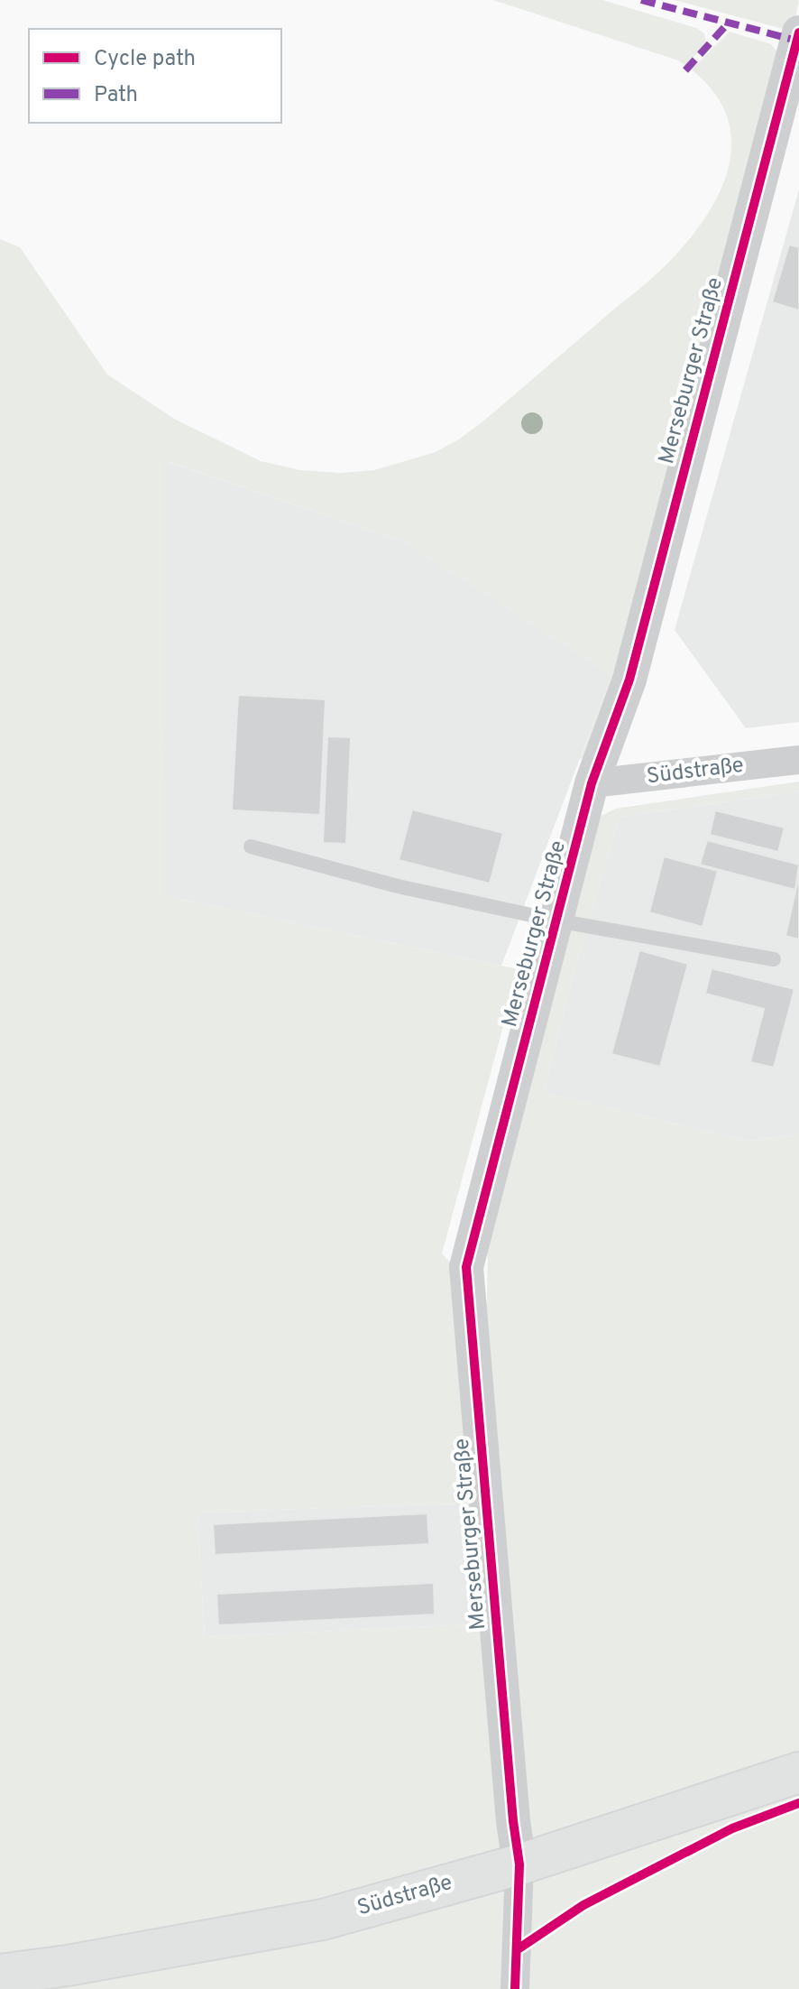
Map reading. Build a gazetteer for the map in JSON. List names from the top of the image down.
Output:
{
  "streets": {
    "main road": ["Südstraße"],
    "street": ["Merseburger Straße"]
  },
  "crossings": [
    ["Merseburger Straße", "Südstraße"]
  ],
  "legend": ["Cycle path", "Path"]
}
